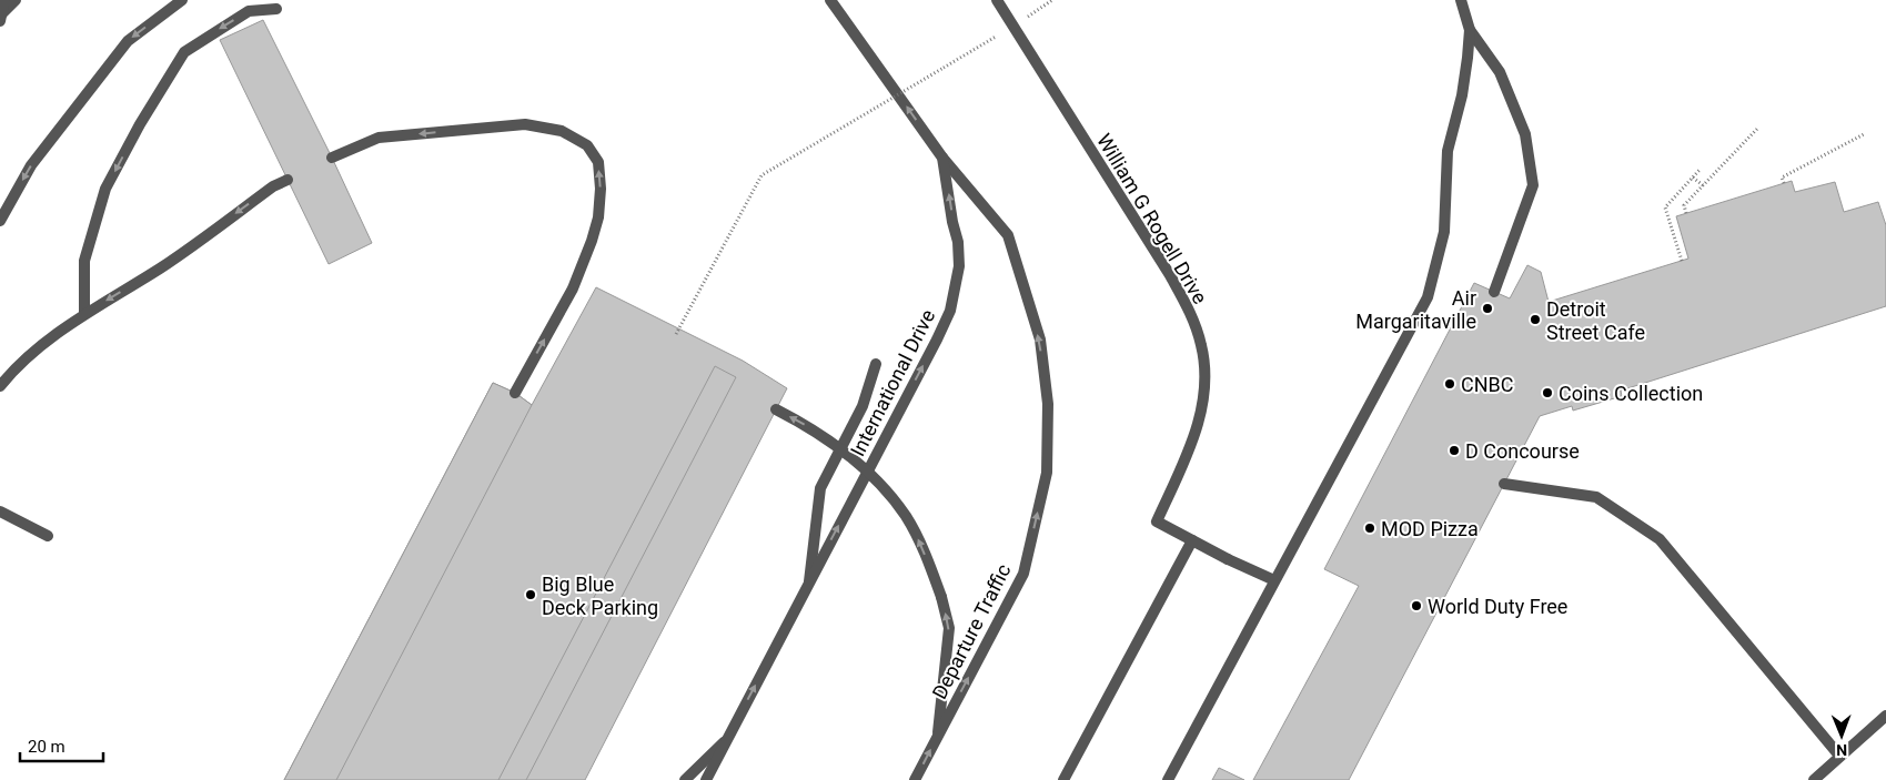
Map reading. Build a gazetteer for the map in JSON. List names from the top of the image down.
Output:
{
  "streets": {
    "street": ["William G Rogell Drive", "International Drive", "Departure Traffic"]
  },
  "crossings": [
    ["International Drive", "Departure Traffic"]
  ],
  "one_way": ["International Drive", "Departure Traffic"],
  "places": [
    "Air Margaritaville",
    "Detroit Street Cafe",
    "CNBC",
    "Coins Collection",
    "D Concourse",
    "MOD Pizza",
    "Big Blue Deck Parking",
    "World Duty Free"
  ],
  "scale_bar": "20 m",
  "north": "bottom"
}
